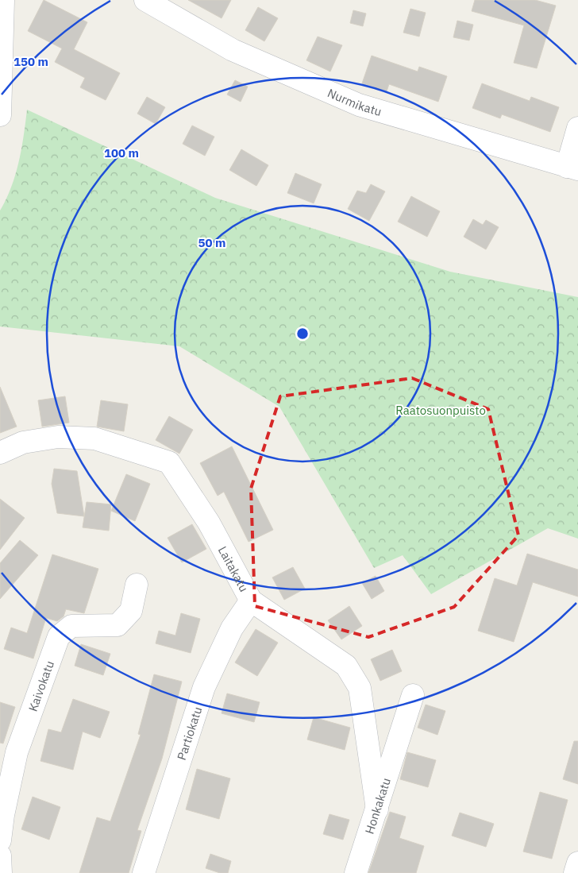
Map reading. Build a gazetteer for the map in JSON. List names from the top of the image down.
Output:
{
  "streets": {
    "street": [
      "Nurmikatu",
      "Laitakatu",
      "Kaivokatu",
      "Partiokatu",
      "Honkakatu"
    ]
  },
  "crossings": [
    ["Laitakatu", "Partiokatu"],
    ["Laitakatu", "Honkakatu"]
  ],
  "parks": ["Raatosuonpuisto"],
  "rings": ["150 m", "100 m", "50 m"]
}
